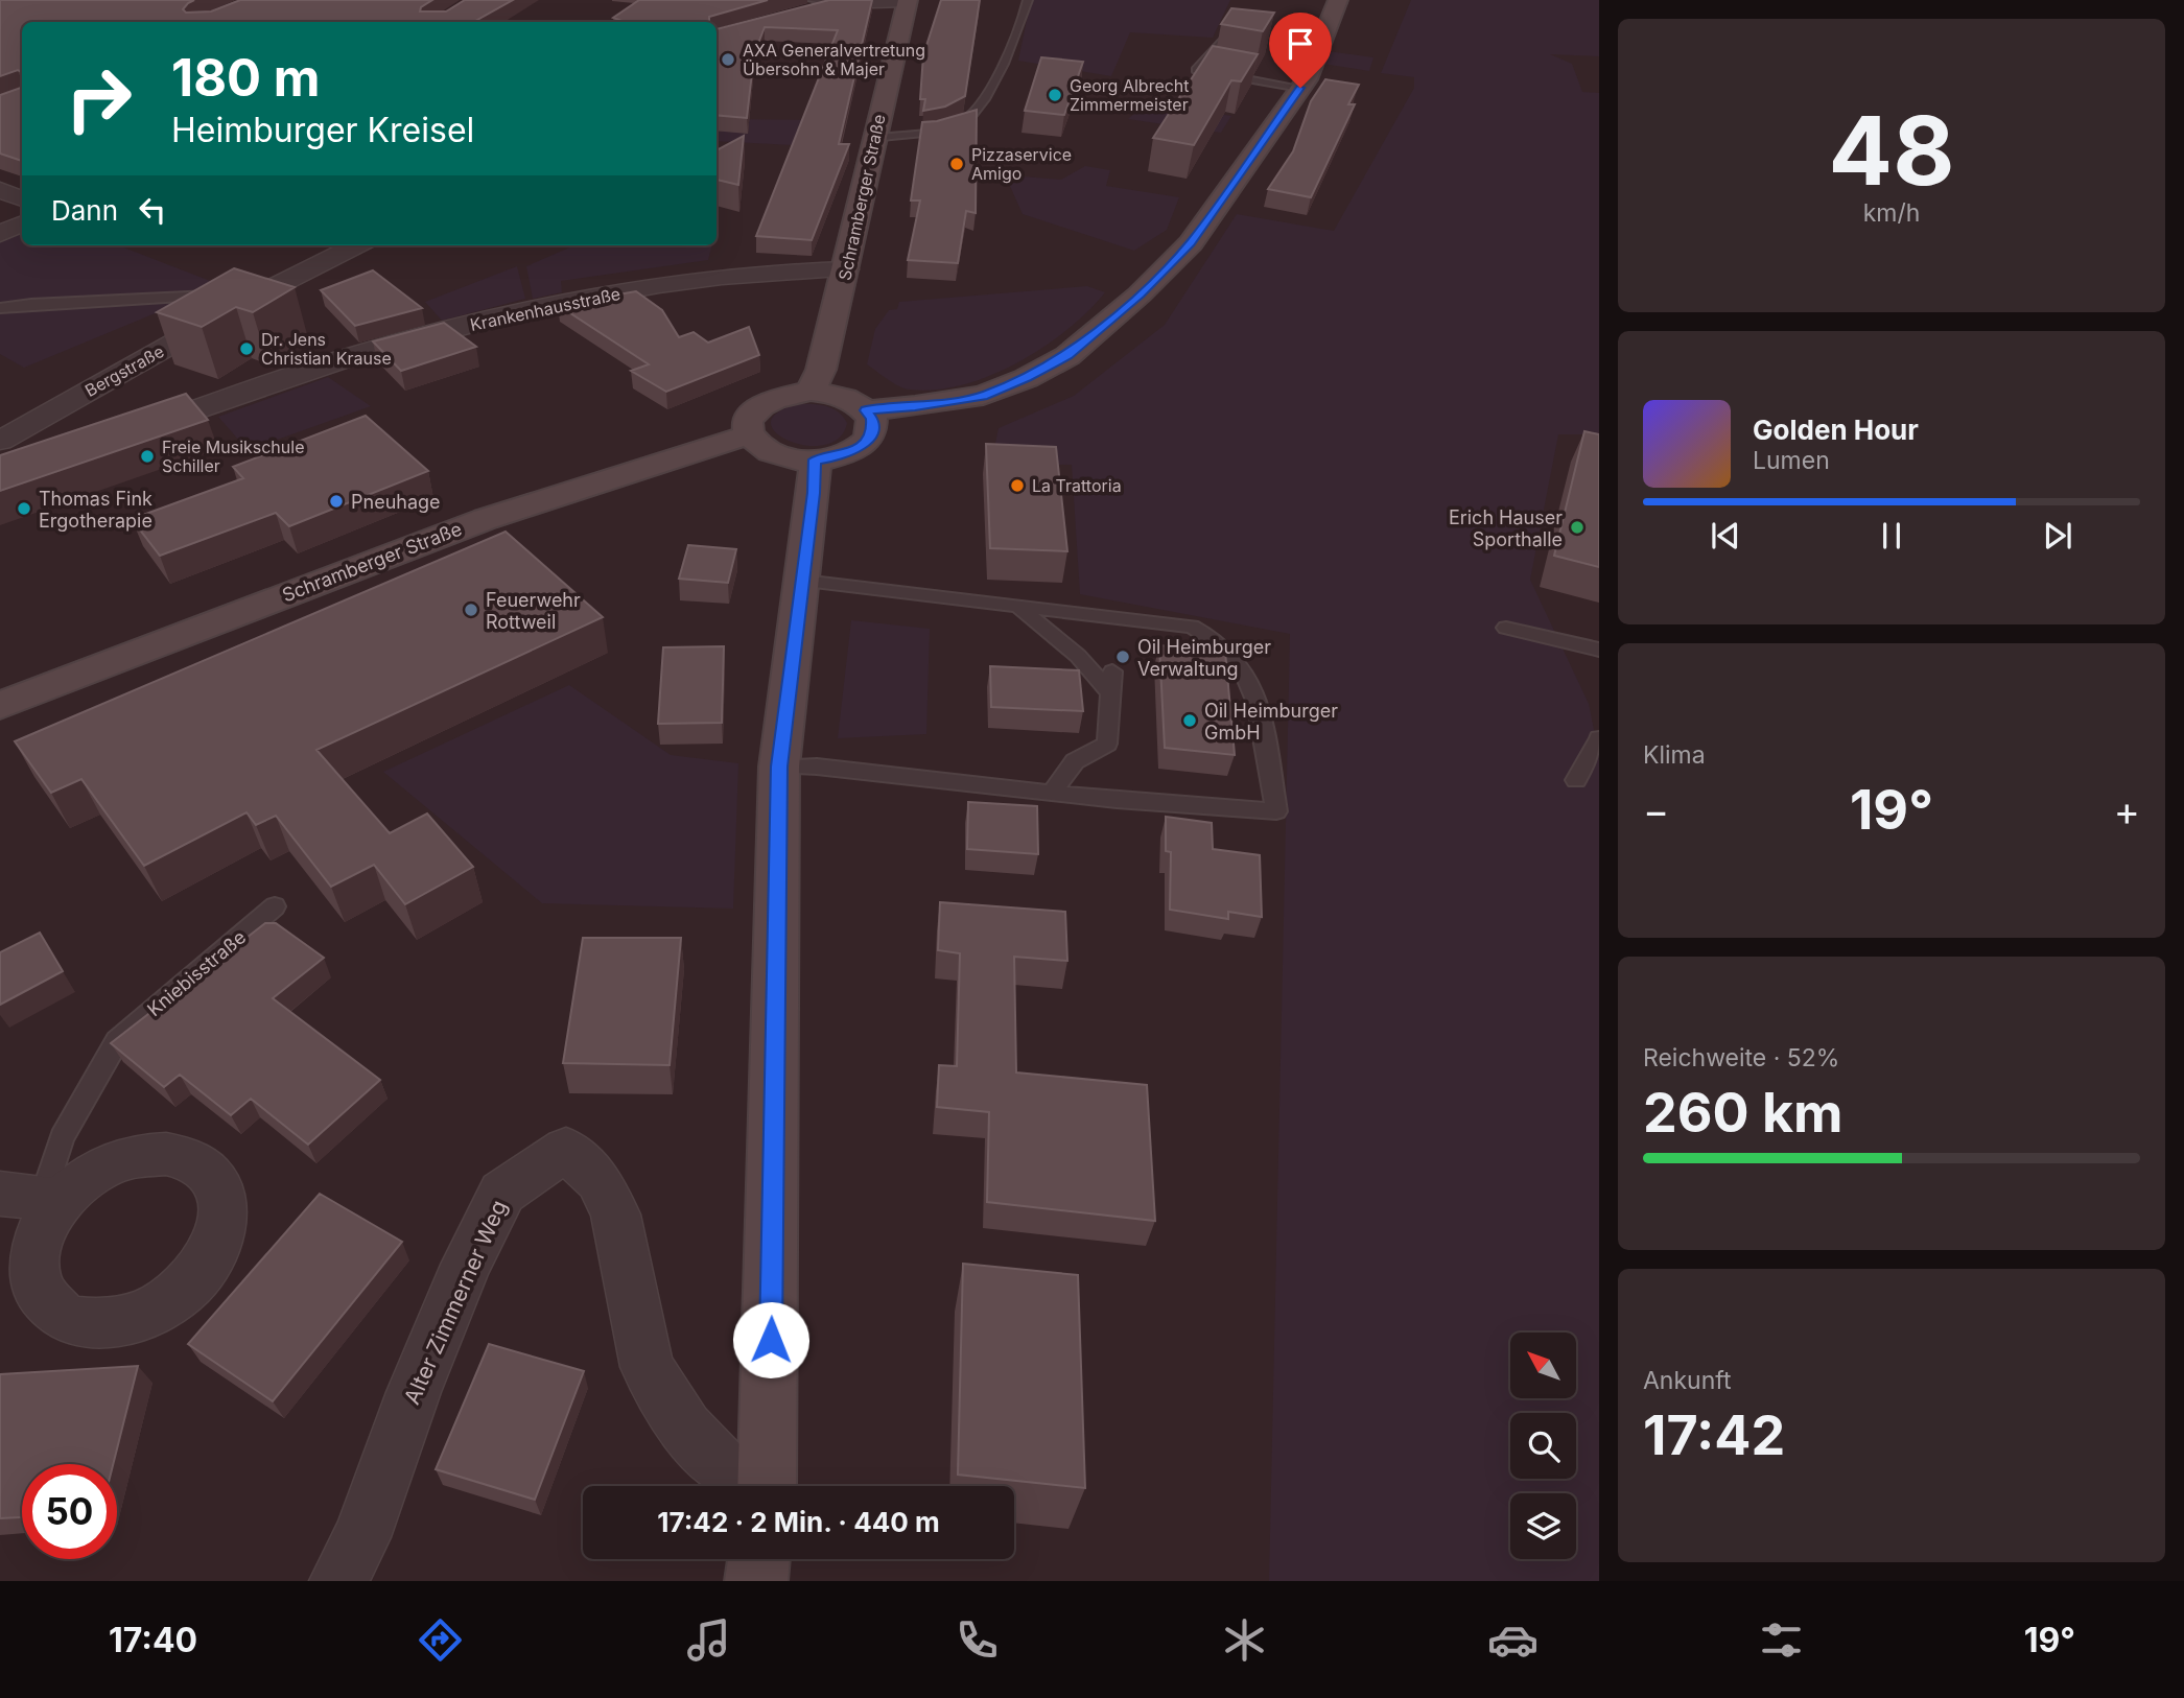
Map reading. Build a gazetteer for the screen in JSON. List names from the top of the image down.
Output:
{
  "streets": {
    "main road": ["Schramberger Straße"],
    "street": ["Krankenhausstraße", "Bergstraße", "Alter Zimmerner Weg"],
    "lane": ["Kniebisstraße"]
  },
  "crossings": [
    ["Schramberger Straße", "Krankenhausstraße"]
  ],
  "places": [
    "AXA Generalvertretung Übersohn & Majer",
    "Georg Albrecht Zimmermeister",
    "Pizzaservice Amigo",
    "Dr. Jens Christian Krause",
    "Freie Musikschule Schiller",
    "La Trattoria",
    "Pneuhage",
    "Thomas Fink Ergotherapie",
    "Erich Hauser Sporthalle",
    "Feuerwehr Rottweil",
    "Oil Heimburger Verwaltung",
    "Oil Heimburger GmbH"
  ],
  "north": "top left",
  "page": {
    "tile": [
      ["48", "km/h"],
      "Klima",
      ["Reichweite · 52%", "260 km"],
      ["Ankunft", "17:42"]
    ],
    "turn": ["180 m", "Heimburger Kreisel"],
    "then": "Dann",
    "song": ["Golden Hour", "Lumen"],
    "heat": ["−", "19°", "+"],
    "limit": "50",
    "trip": "17:42 · 2 Min. · 440 m",
    "tabs": ["17:40", "19°"]
  }
}
